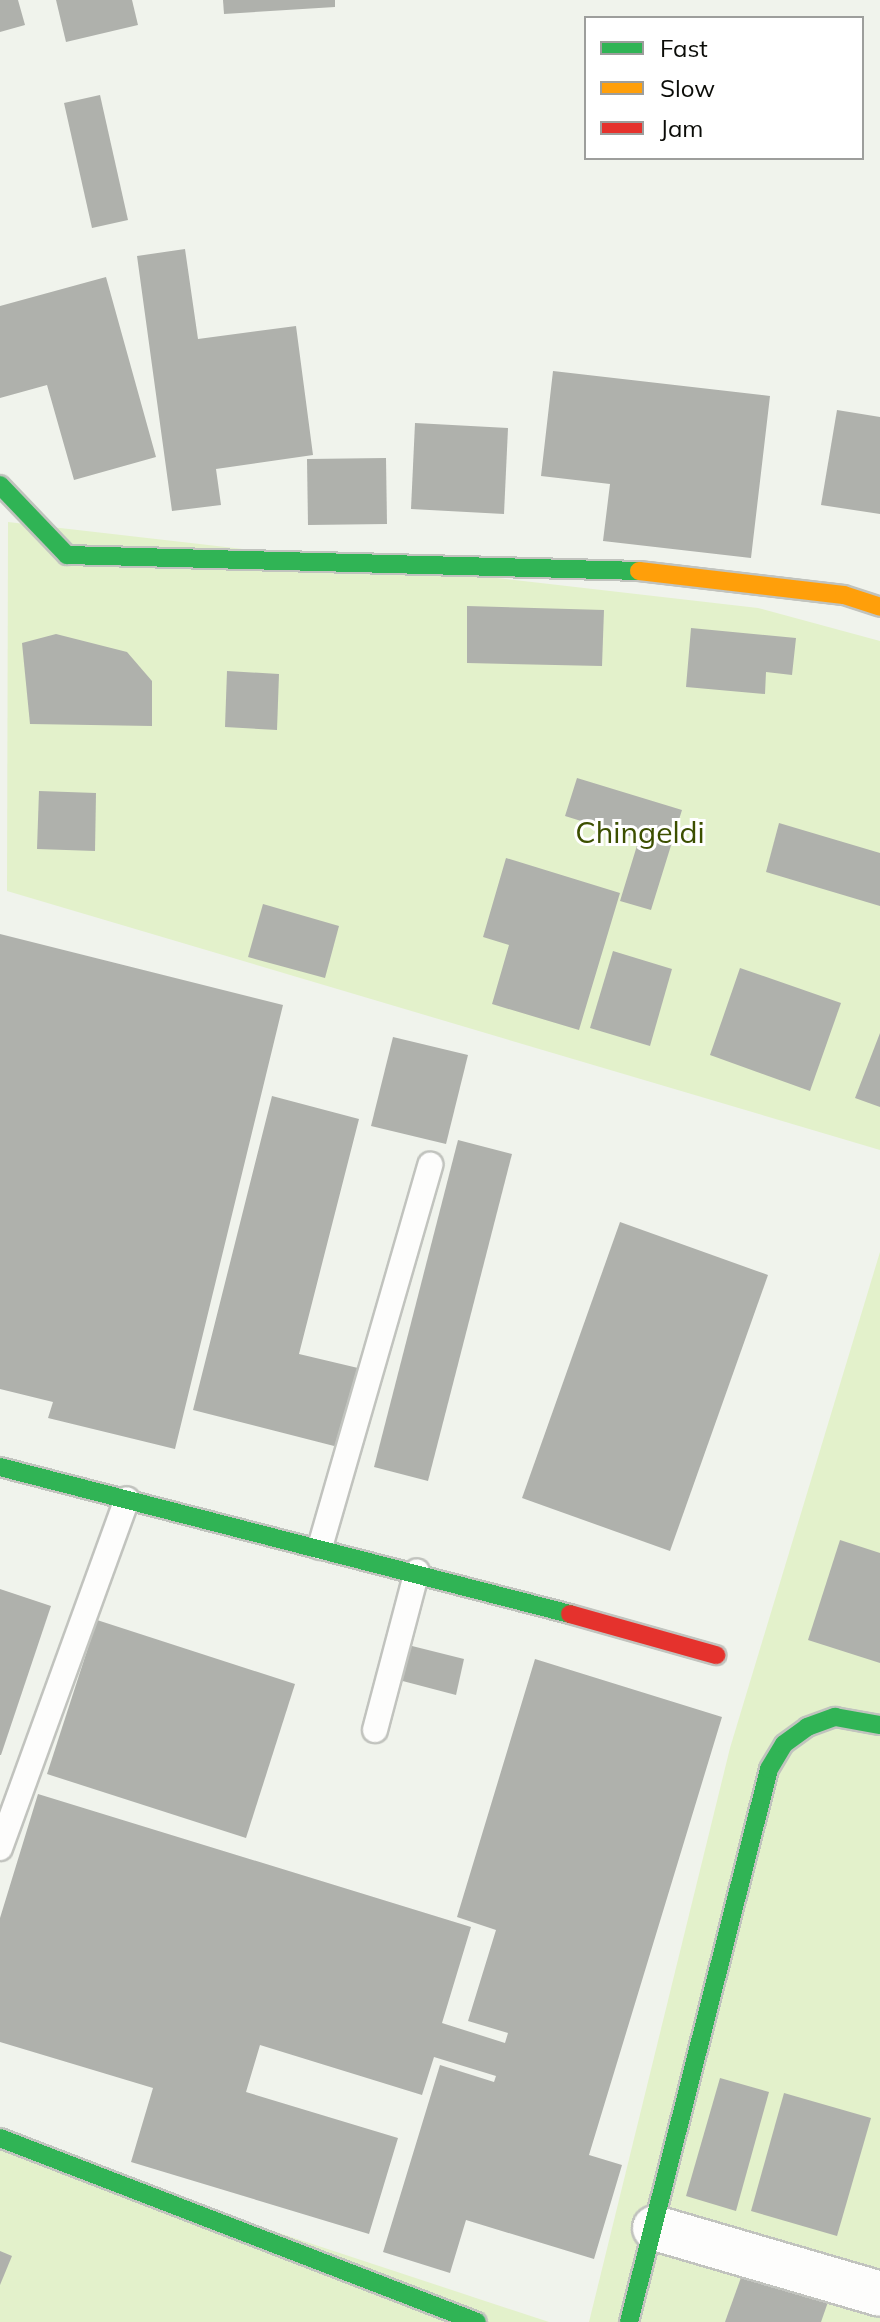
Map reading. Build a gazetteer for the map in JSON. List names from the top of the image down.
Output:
{
  "parks": ["Chingeldi"],
  "legend": ["Fast", "Slow", "Jam"]
}
